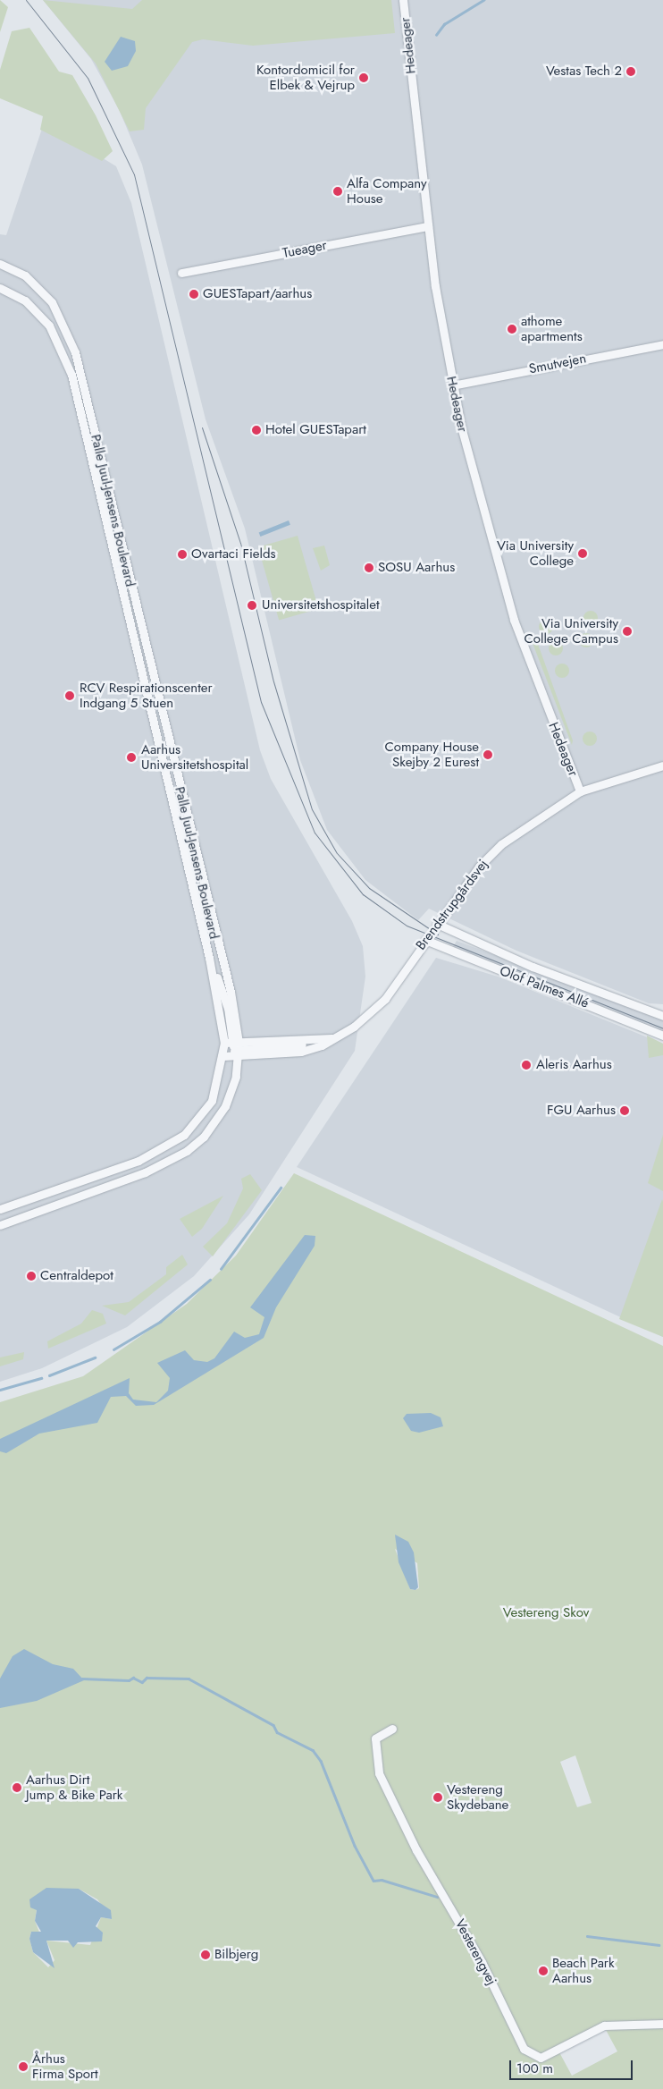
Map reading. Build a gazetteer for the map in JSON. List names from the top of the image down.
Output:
{
  "streets": {
    "street": [
      "Hedeager",
      "Tueager",
      "Smutvejen",
      "Palle Juul-Jensens Boulevard",
      "Brendstrupgårdsvej",
      "Olof Palmes Allé",
      "Vesterengvej"
    ]
  },
  "crossings": [
    ["Hedeager", "Tueager"],
    ["Hedeager", "Smutvejen"],
    ["Hedeager", "Brendstrupgårdsvej"],
    ["Palle Juul-Jensens Boulevard", "Brendstrupgårdsvej"],
    ["Brendstrupgårdsvej", "Olof Palmes Allé"]
  ],
  "parks": ["Vestereng Skov"],
  "places": [
    "Vestas Tech 2",
    "Kontordomicil for Elbek & Vejrup",
    "Alfa Company House",
    "GUESTapart/aarhus",
    "athome apartments",
    "Hotel GUESTapart",
    "Via University College",
    "Ovartaci Fields",
    "SOSU Aarhus",
    "Universitetshospitalet",
    "Via University College Campus",
    "RCV Respirationscenter Indgang 5 Stuen",
    "Company House Skejby 2 Eurest",
    "Aarhus Universitetshospital",
    "Aleris Aarhus",
    "FGU Aarhus",
    "Centraldepot",
    "Aarhus Dirt Jump & Bike Park",
    "Vestereng Skydebane",
    "Bilbjerg",
    "Beach Park Aarhus",
    "Århus Firma Sport"
  ],
  "scale_bar": "100 m"
}
